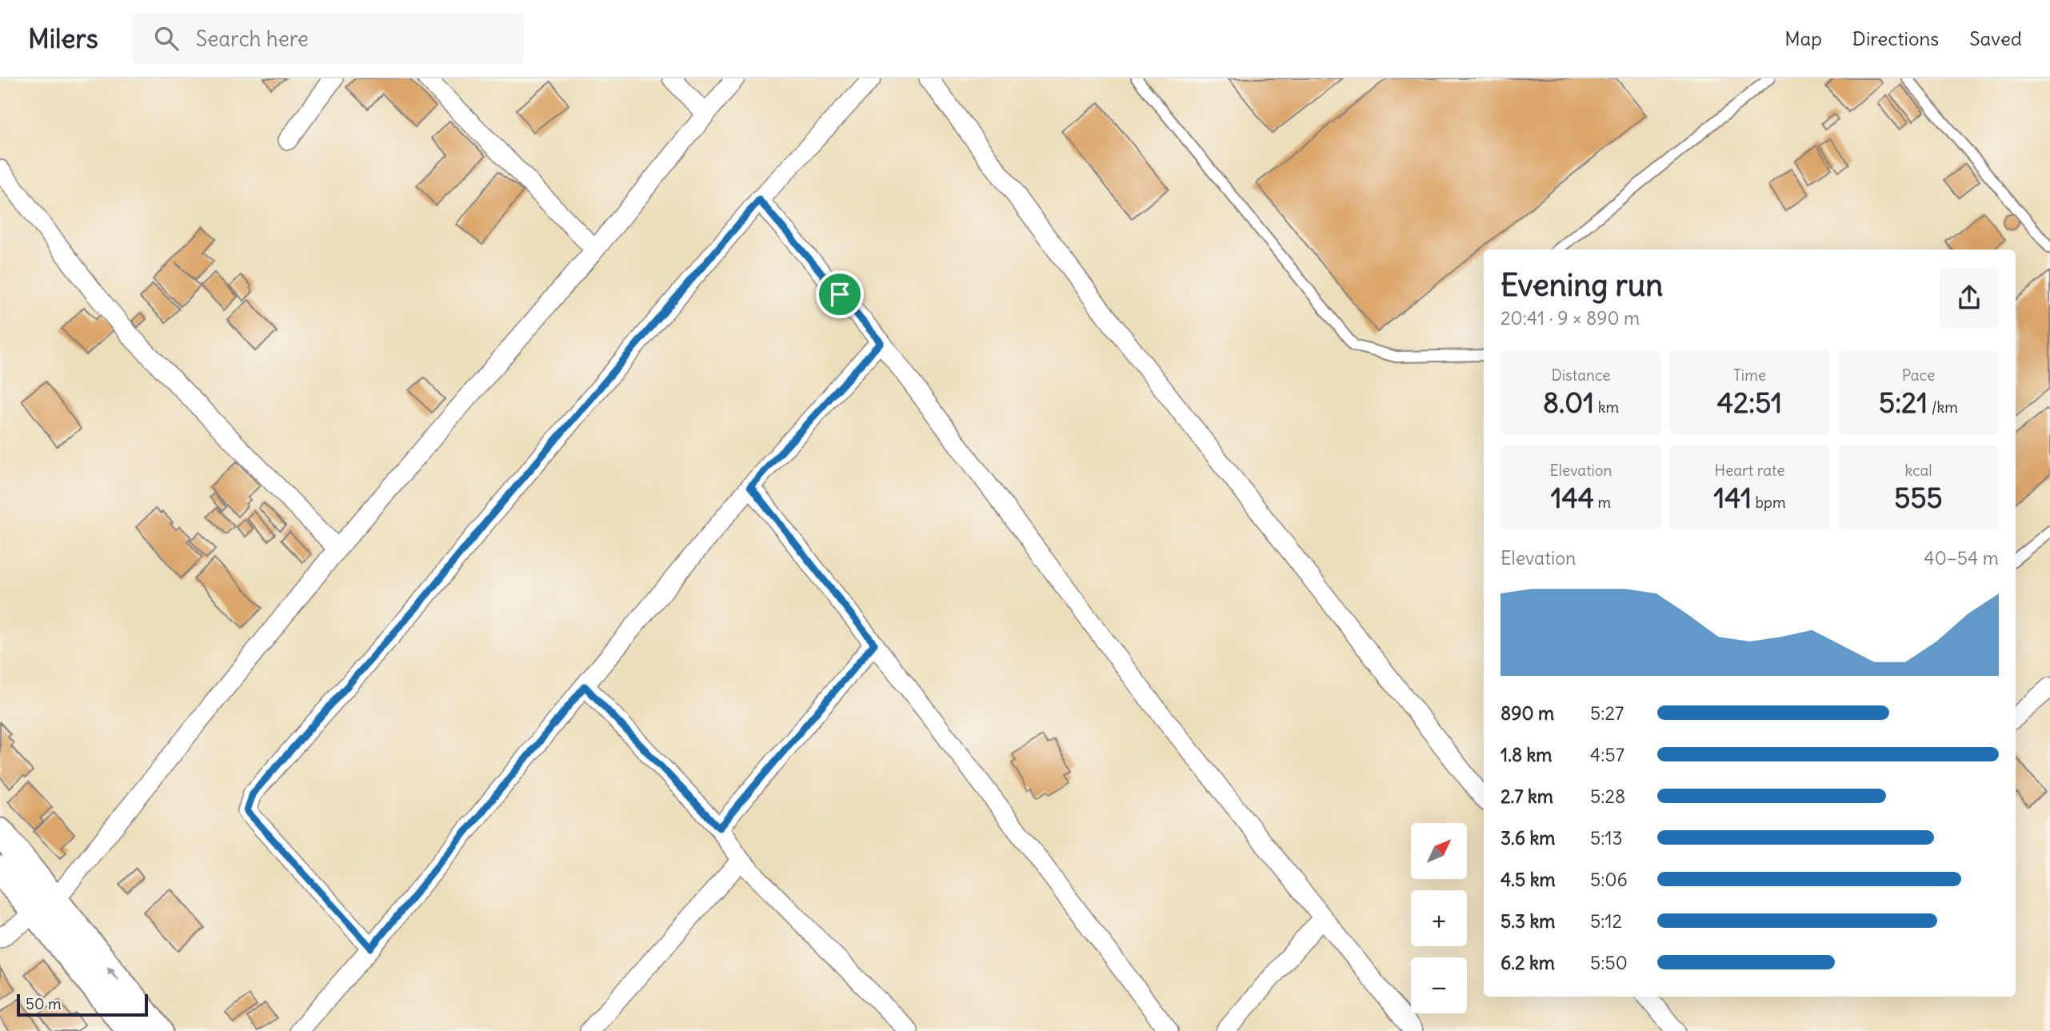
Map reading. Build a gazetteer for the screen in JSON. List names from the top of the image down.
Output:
{
  "scale_bar": "50 m",
  "north": "top right",
  "page": {
    "header": "Milers",
    "search": "Search here",
    "nav": ["Map", "Directions", "Saved"],
    "heading": ["Evening run", "20:41 · 9 × 890 m"],
    "stats": [
      ["Distance", "8.01 km"],
      ["Time", "42:51"],
      ["Pace", "5:21 /km"],
      ["Elevation", "144 m"],
      ["Heart rate", "141 bpm"],
      ["kcal", "555"]
    ],
    "chart": ["Elevation", "40–54 m"],
    "list": [
      {
        "name": "890 m",
        "note": "5:27"
      },
      {
        "name": "1.8 km",
        "note": "4:57"
      },
      {
        "name": "2.7 km",
        "note": "5:28"
      },
      {
        "name": "3.6 km",
        "note": "5:13"
      },
      {
        "name": "4.5 km",
        "note": "5:06"
      },
      {
        "name": "5.3 km",
        "note": "5:12"
      },
      {
        "name": "6.2 km",
        "note": "5:50"
      }
    ],
    "map_buttons": ["+", "−"],
    "scale": "50 m"
  }
}
